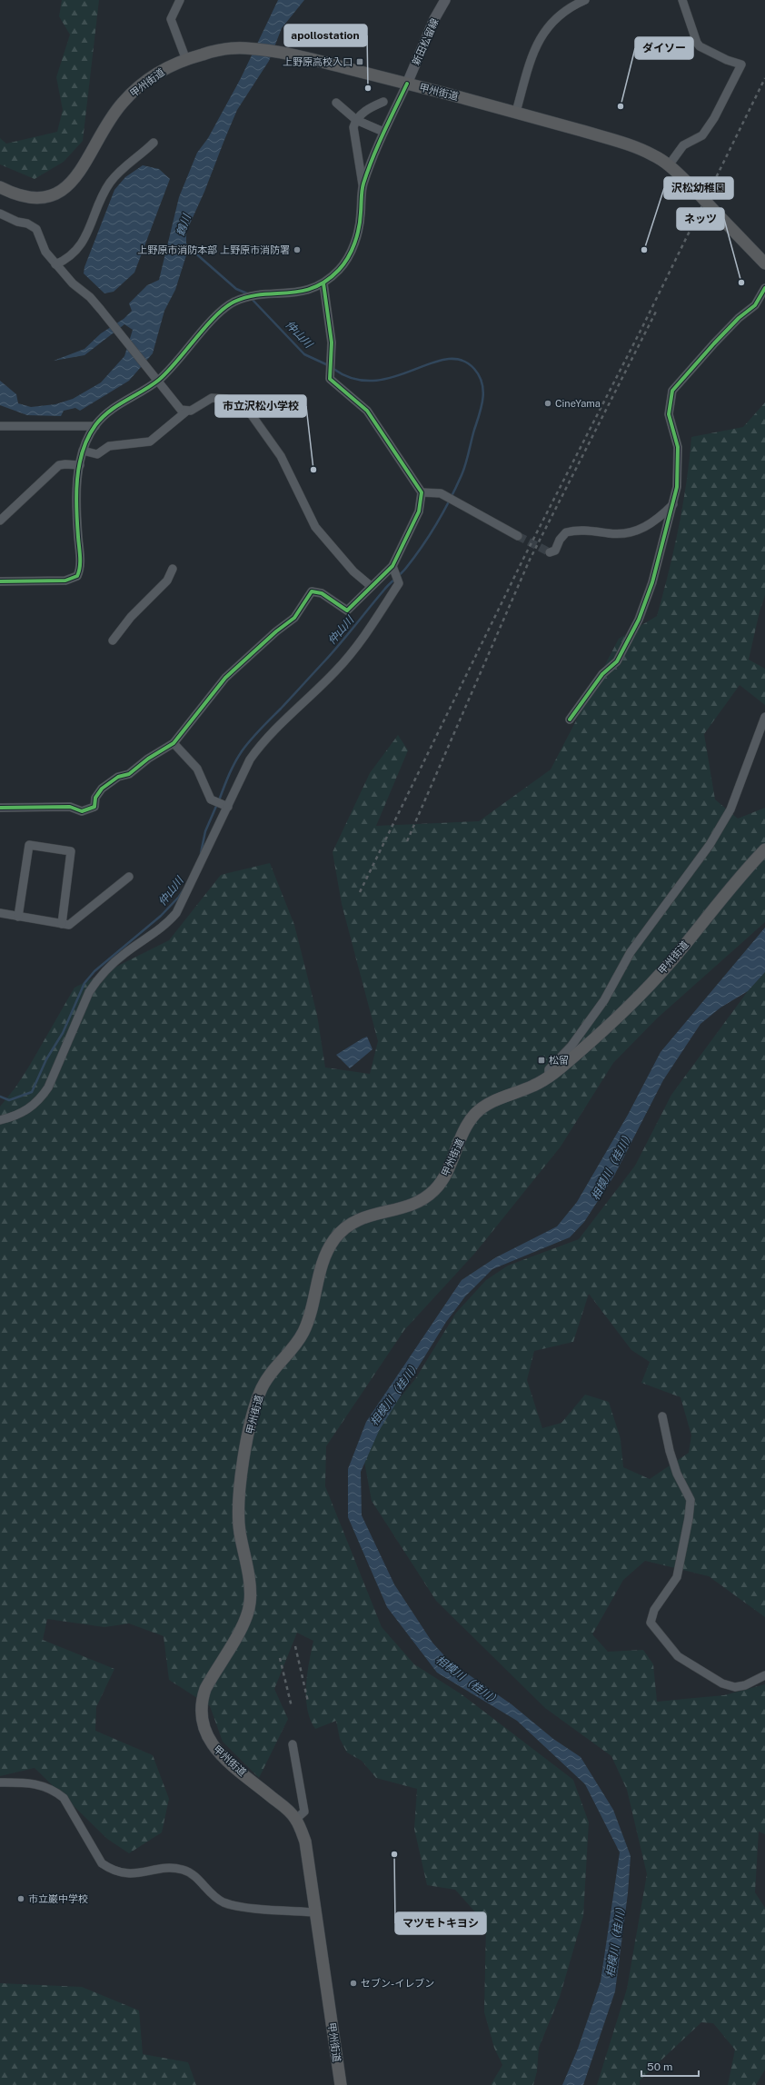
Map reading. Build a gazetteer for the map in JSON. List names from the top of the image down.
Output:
{
  "streets": {
    "highway": ["甲州街道"],
    "main road": ["新田松留線"]
  },
  "crossings": [
    ["新田松留線", "甲州街道"]
  ],
  "water": ["鶴川", "仲山川", "相模川（桂川）"],
  "places": {
    "transit": ["上野原高校入口", "松留"],
    "other": [
      "apollostation",
      "ダイソー",
      "上野原市消防本部 上野原市消防署",
      "沢松幼稚園",
      "ネッツ",
      "CineYama",
      "市立沢松小学校",
      "マツモトキヨシ",
      "市立巌中学校",
      "セブン-イレブン"
    ]
  },
  "scale_bar": "50 m"
}
